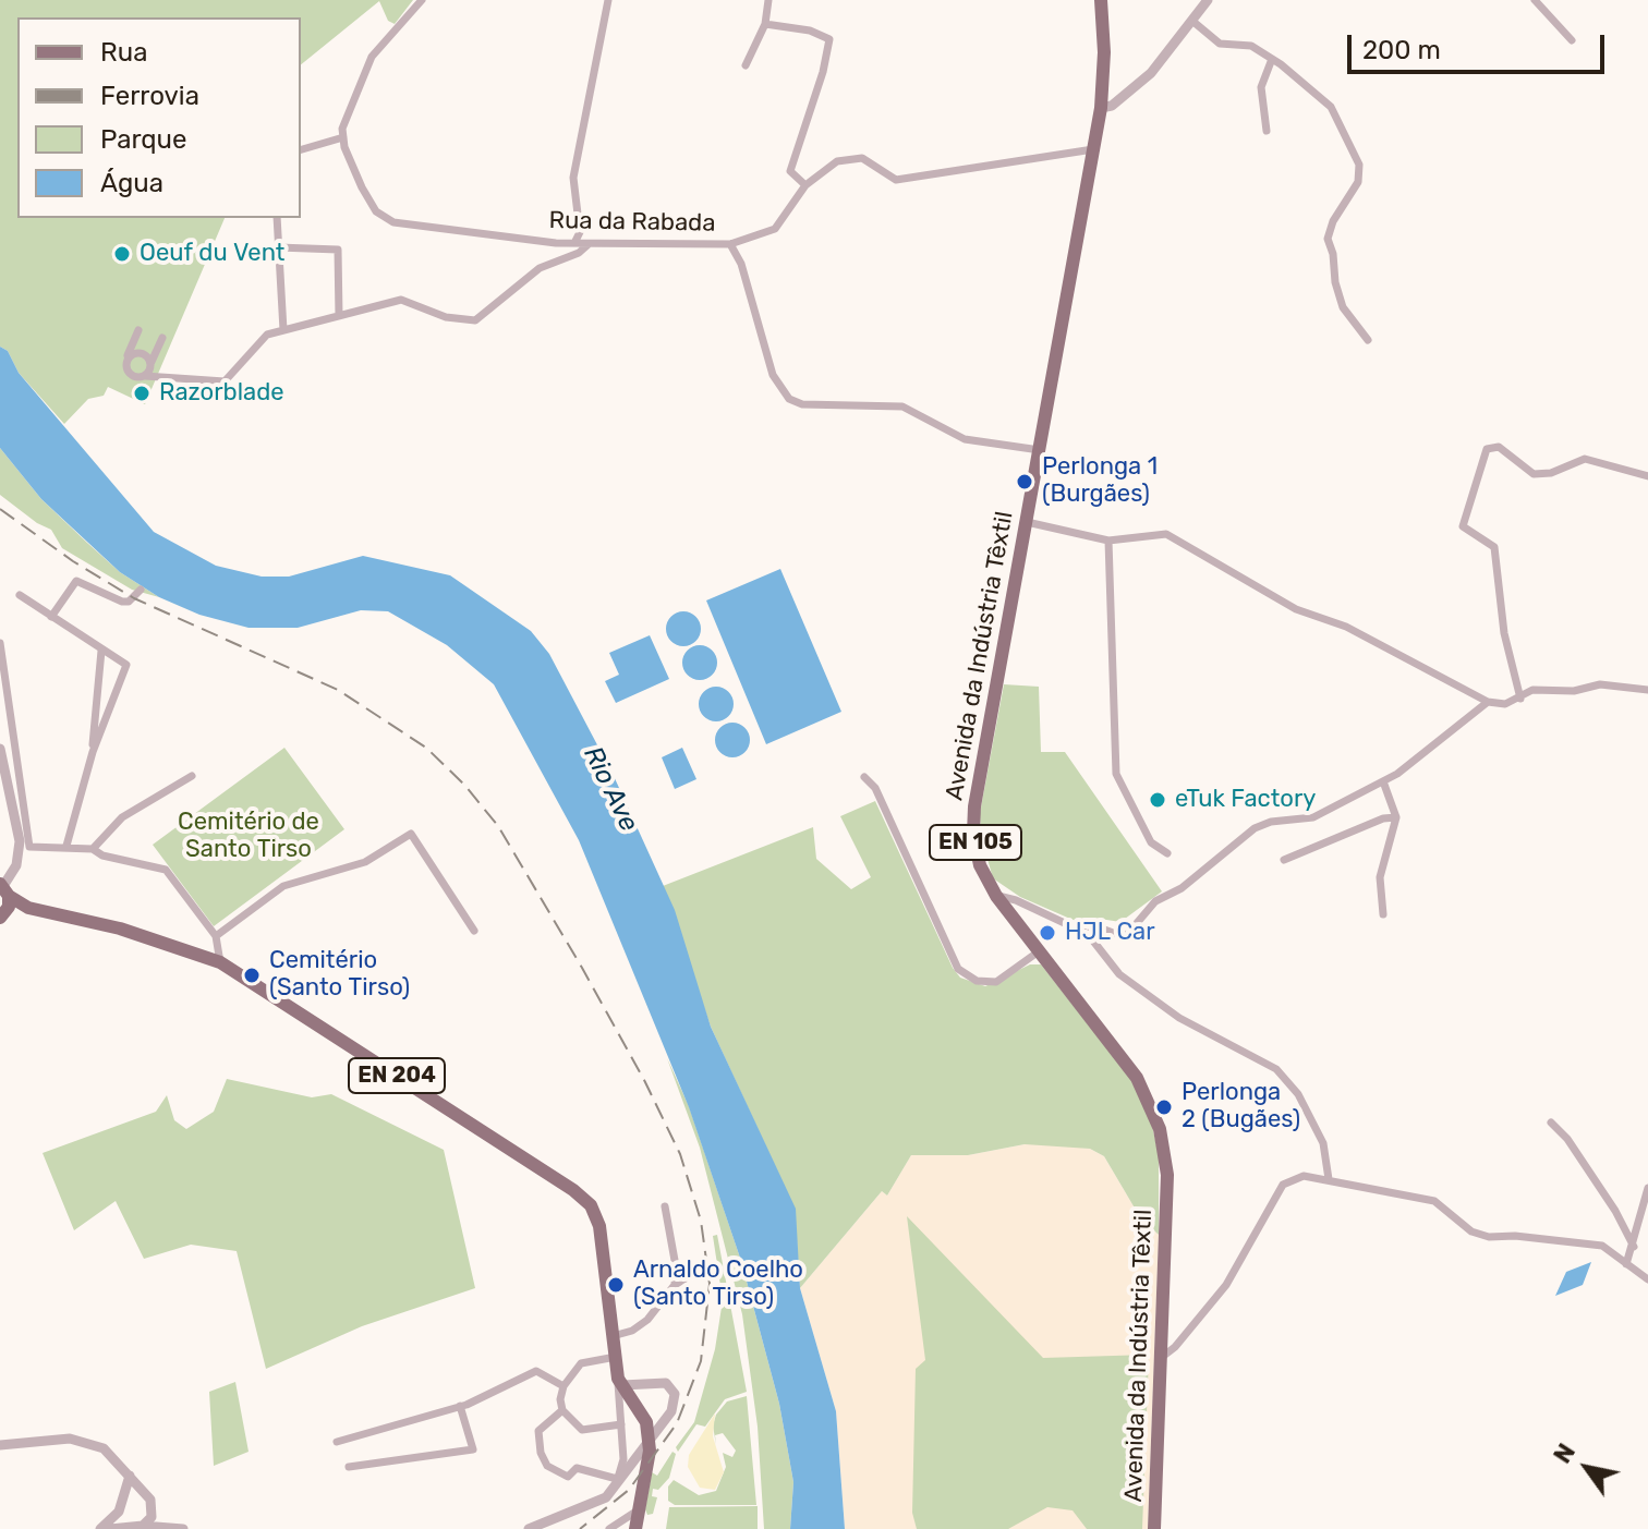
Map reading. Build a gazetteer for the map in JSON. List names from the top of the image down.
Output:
{
  "streets": {
    "main road": ["Avenida da Indústria Têxtil", "EN 105", "EN 204"],
    "street": ["Rua da Rabada"]
  },
  "crossings": [
    ["Rua da Rabada", "Avenida da Indústria Têxtil"]
  ],
  "water": ["Rio Ave"],
  "parks": ["Cemitério de Santo Tirso"],
  "places": [
    "Oeuf du Vent",
    "Razorblade",
    "Perlonga 1 (Burgães)",
    "eTuk Factory",
    "HJL Car",
    "Cemitério (Santo Tirso)",
    "Perlonga 2 (Bugães)",
    "Arnaldo Coelho (Santo Tirso)"
  ],
  "legend": [
    "Rua",
    "Ferrovia",
    "Parque",
    "Água"
  ],
  "scale_bar": "200 m",
  "north": "top left"
}
